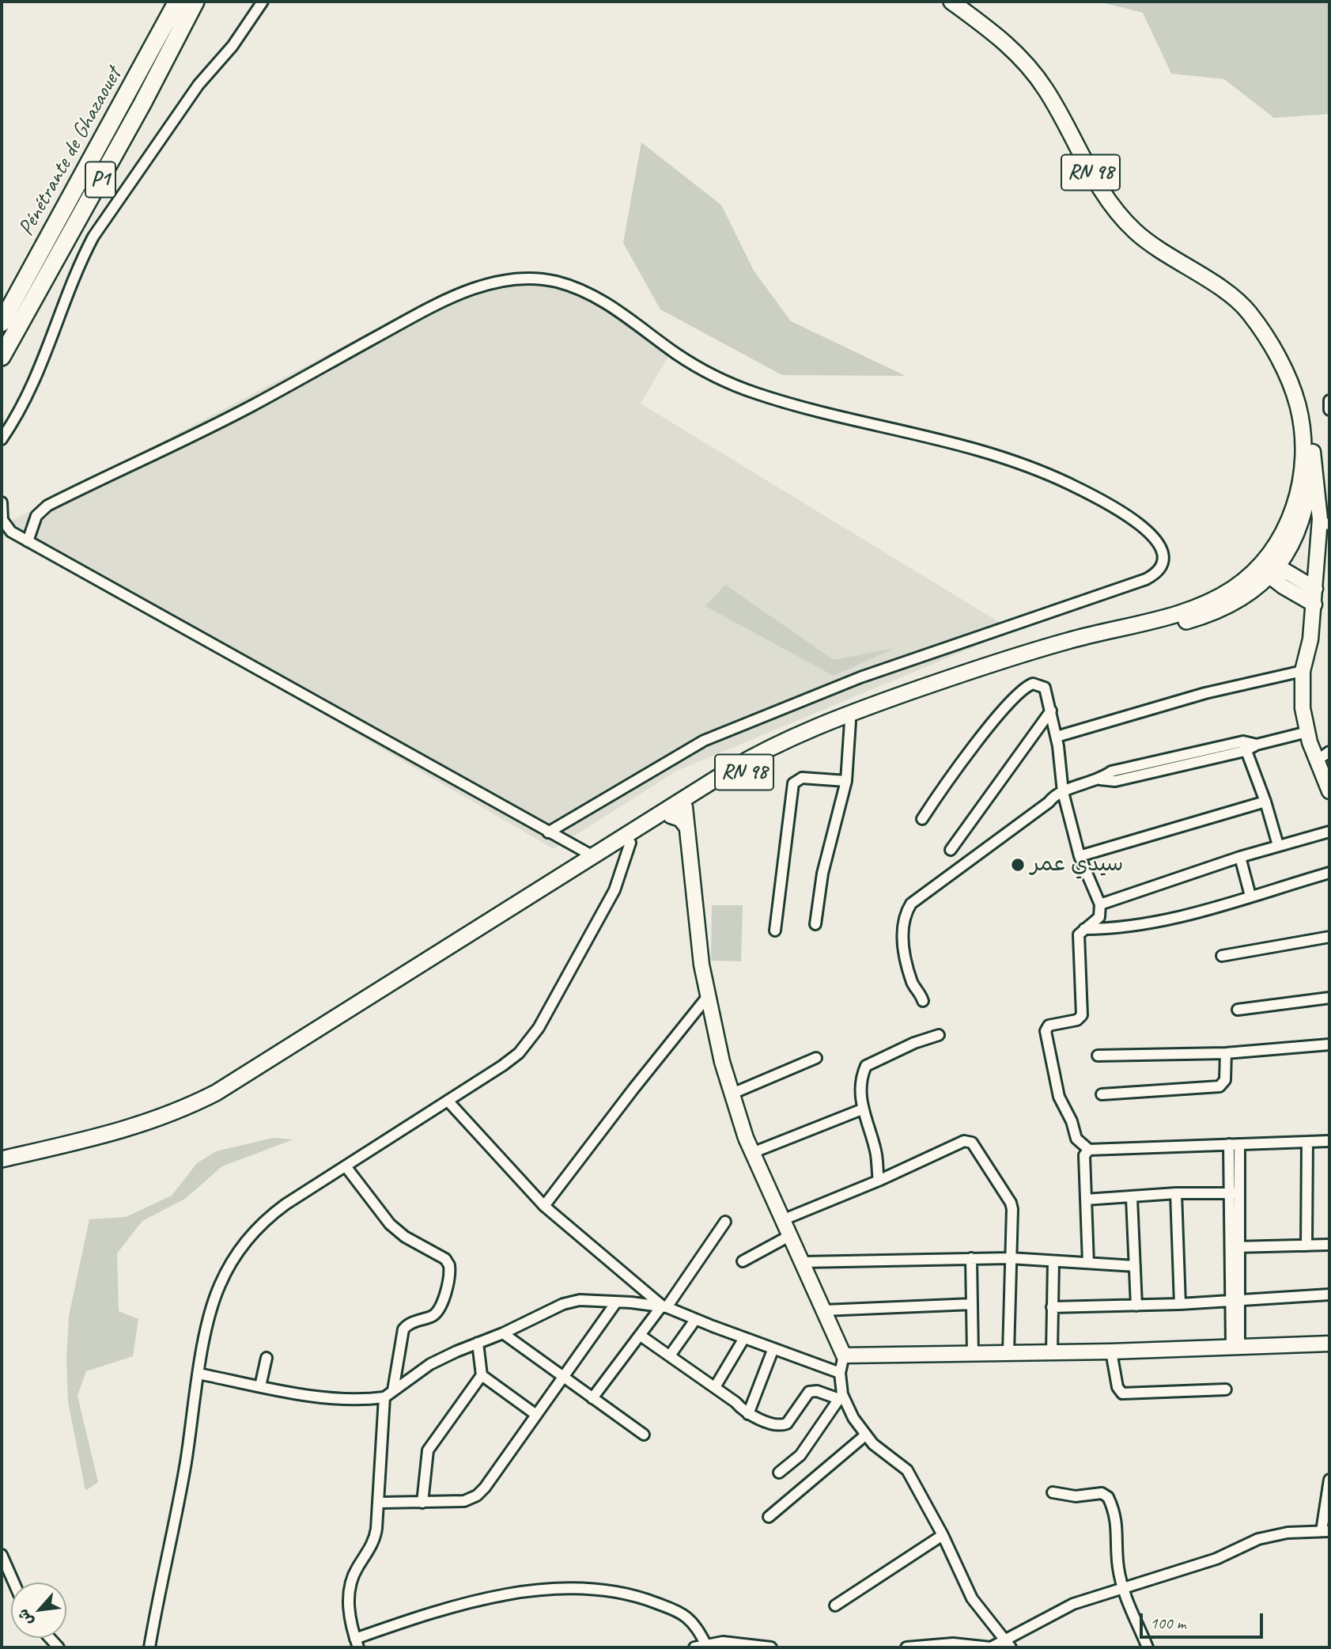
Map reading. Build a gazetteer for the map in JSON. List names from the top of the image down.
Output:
{
  "streets": {
    "highway": ["Pénétrante de Ghazaouet", "P1"],
    "main road": ["RN 98"]
  },
  "places": ["سيدي عمر"],
  "scale_bar": "100 m",
  "north": "bottom left"
}
